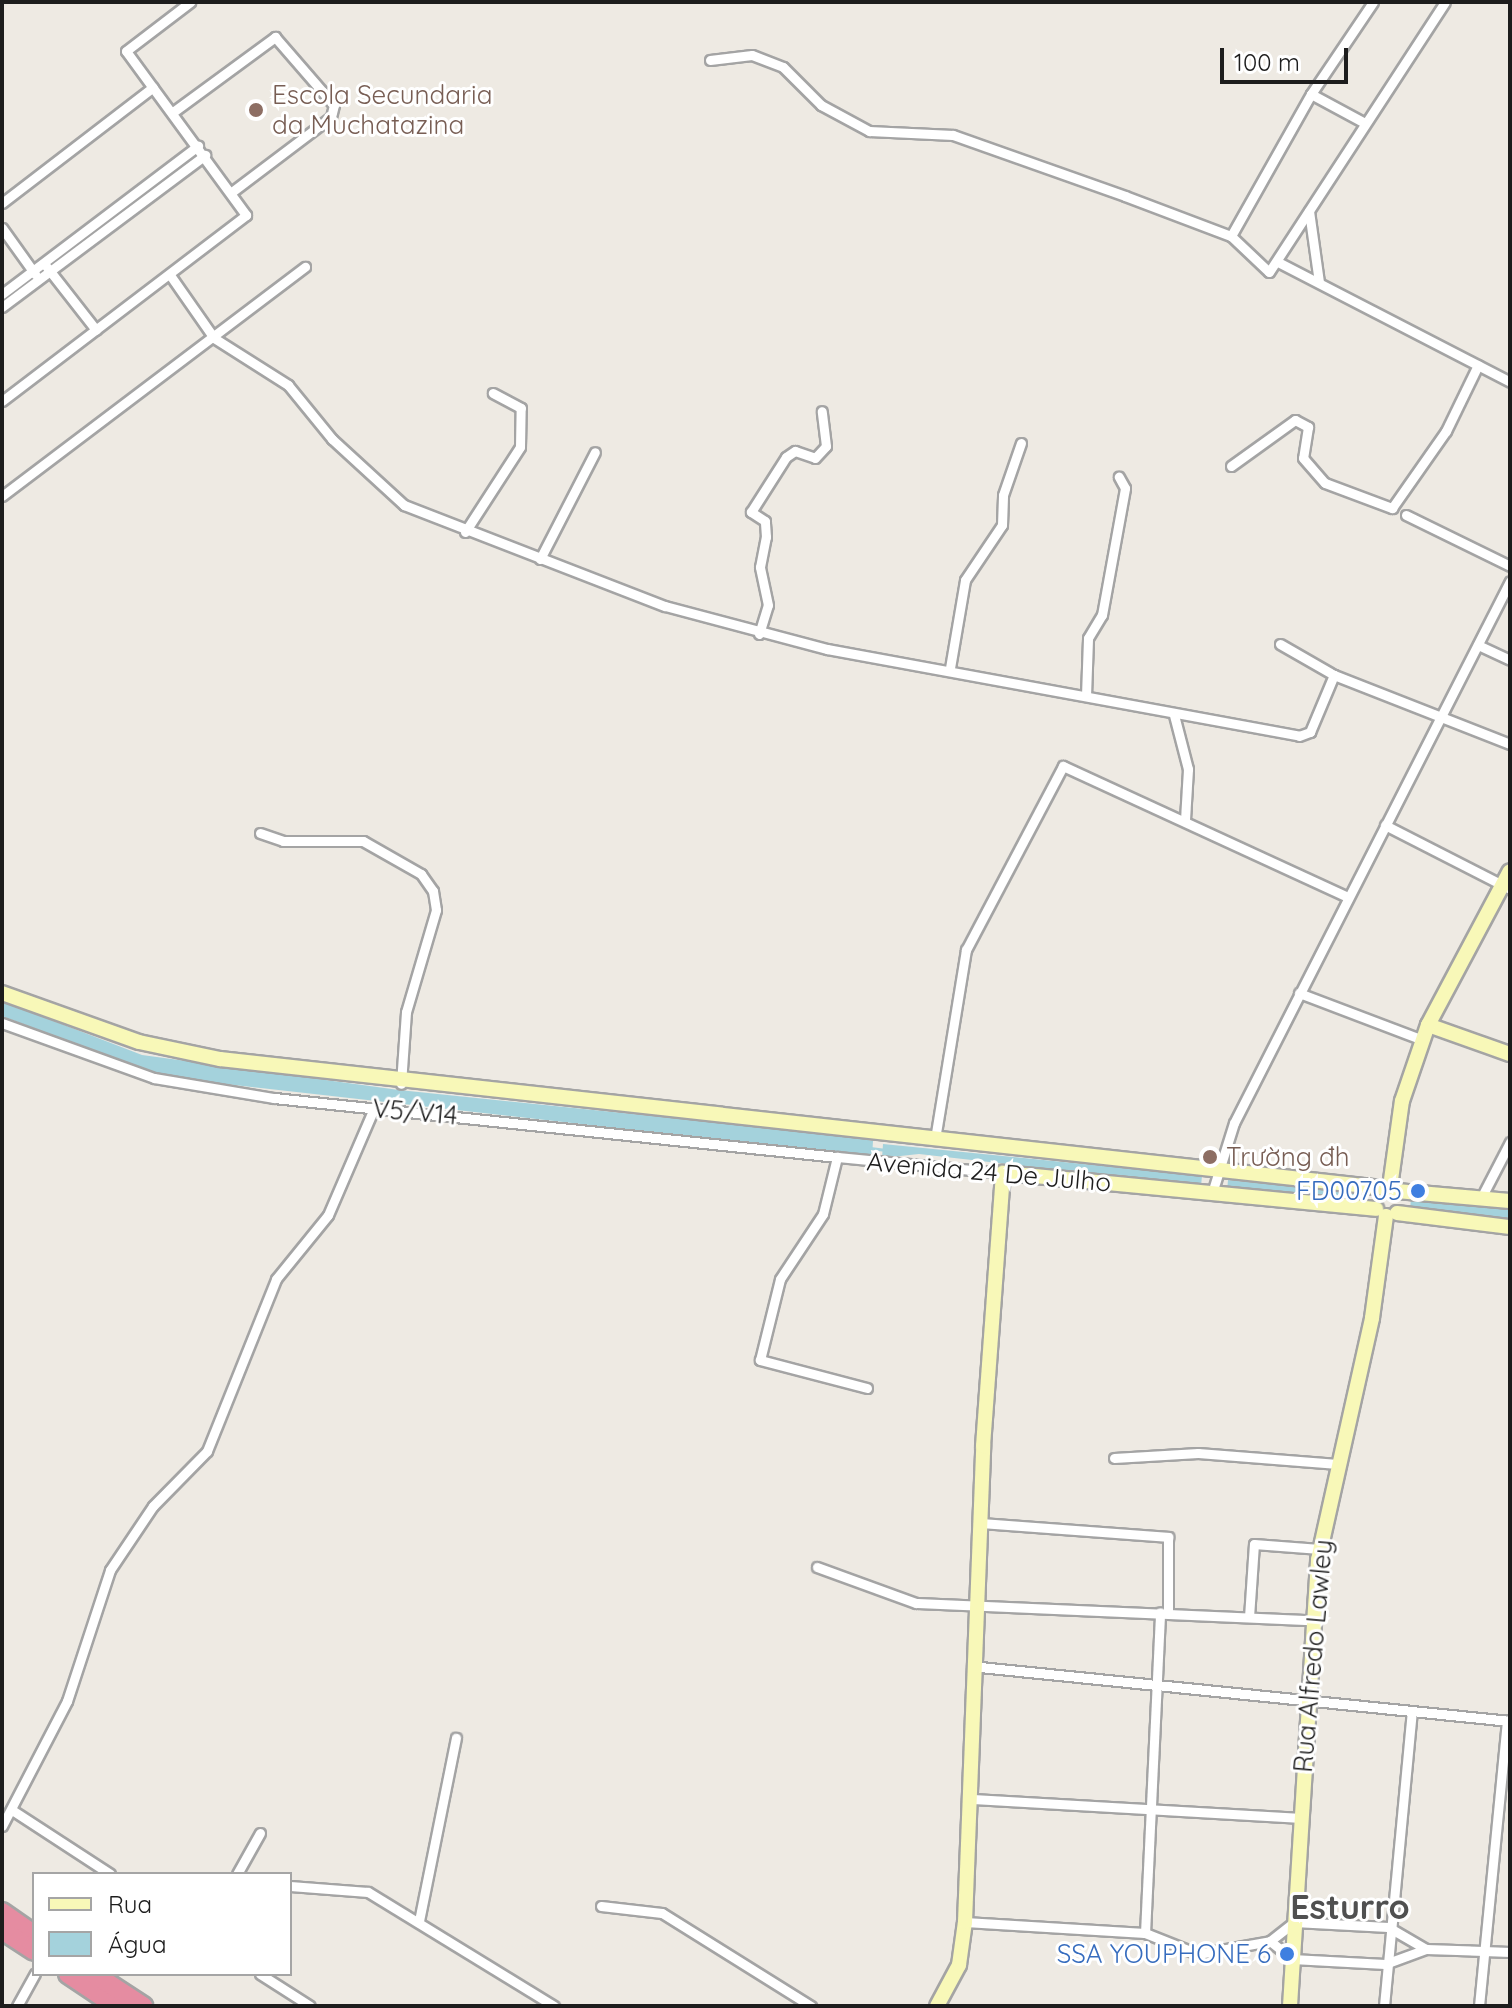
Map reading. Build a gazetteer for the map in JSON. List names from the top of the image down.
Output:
{
  "streets": {
    "street": ["V5/V14", "Avenida 24 De Julho", "Rua Alfredo Lawley"]
  },
  "crossings": [
    ["V5/V14", "Avenida 24 De Julho"],
    ["Avenida 24 De Julho", "Rua Alfredo Lawley"]
  ],
  "districts": ["Esturro"],
  "places": [
    "Escola Secundaria da Muchatazina",
    "Trường đh",
    "FD00705",
    "SSA YOUPHONE 6"
  ],
  "legend": ["Rua", "Água"],
  "scale_bar": "100 m"
}
